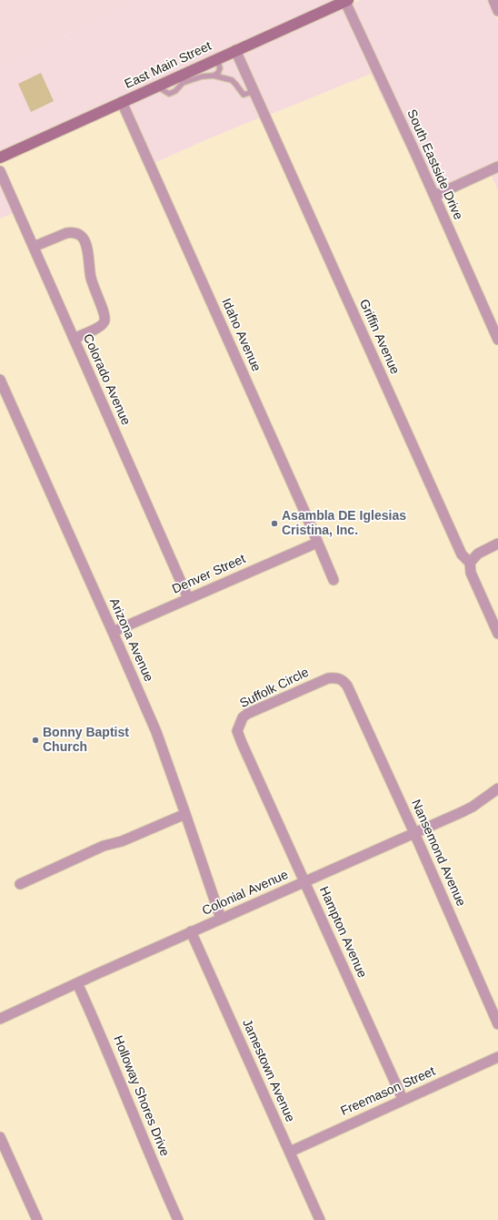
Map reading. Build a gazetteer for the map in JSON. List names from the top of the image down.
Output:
{
  "streets": {
    "main road": ["East Main Street"],
    "street": [
      "South Eastside Drive",
      "Idaho Avenue",
      "Griffin Avenue",
      "Colorado Avenue",
      "Denver Street",
      "Arizona Avenue",
      "Suffolk Circle",
      "Nansemond Avenue",
      "Colonial Avenue",
      "Hampton Avenue",
      "Jamestown Avenue",
      "Freemason Street",
      "Holloway Shores Drive"
    ]
  },
  "crossings": [
    ["East Main Street", "South Eastside Drive"],
    ["East Main Street", "Idaho Avenue"],
    ["East Main Street", "Griffin Avenue"],
    ["Idaho Avenue", "Denver Street"],
    ["Colorado Avenue", "Denver Street"],
    ["Denver Street", "Arizona Avenue"],
    ["Arizona Avenue", "Colonial Avenue"],
    ["Suffolk Circle", "Nansemond Avenue"],
    ["Suffolk Circle", "Hampton Avenue"],
    ["Nansemond Avenue", "Colonial Avenue"],
    ["Colonial Avenue", "Hampton Avenue"],
    ["Colonial Avenue", "Jamestown Avenue"],
    ["Colonial Avenue", "Holloway Shores Drive"],
    ["Hampton Avenue", "Freemason Street"],
    ["Jamestown Avenue", "Freemason Street"]
  ],
  "places": ["Asambla DE Iglesias Cristina, Inc.", "Bonny Baptist Church"]
}
